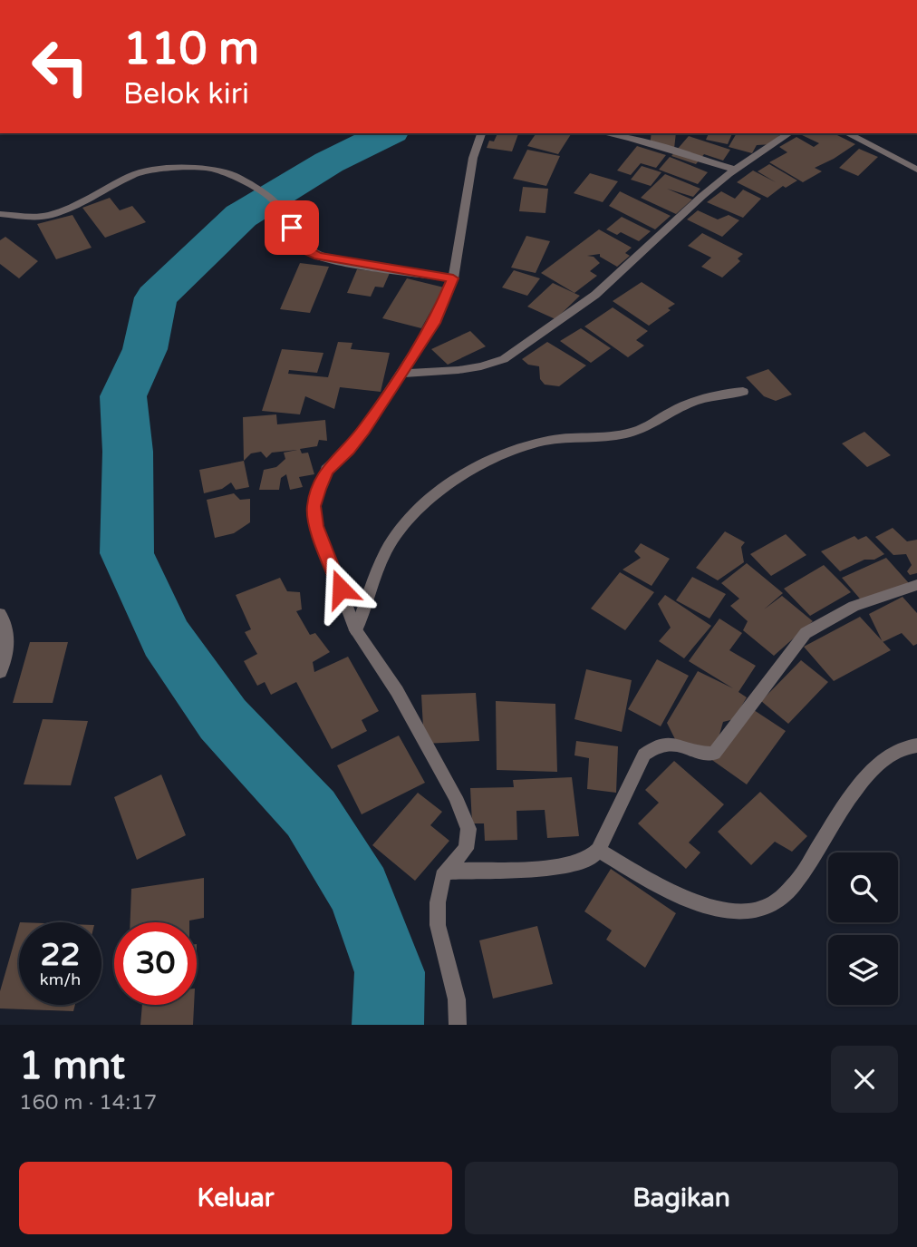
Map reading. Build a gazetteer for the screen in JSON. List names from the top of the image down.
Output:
{
  "page": {
    "turn": ["110 m", "Belok kiri"],
    "speed": "22 km/h",
    "limit": "30",
    "heading": ["1 mnt", "160 m · 14:17"],
    "buttons": ["Keluar", "Bagikan"]
  }
}
